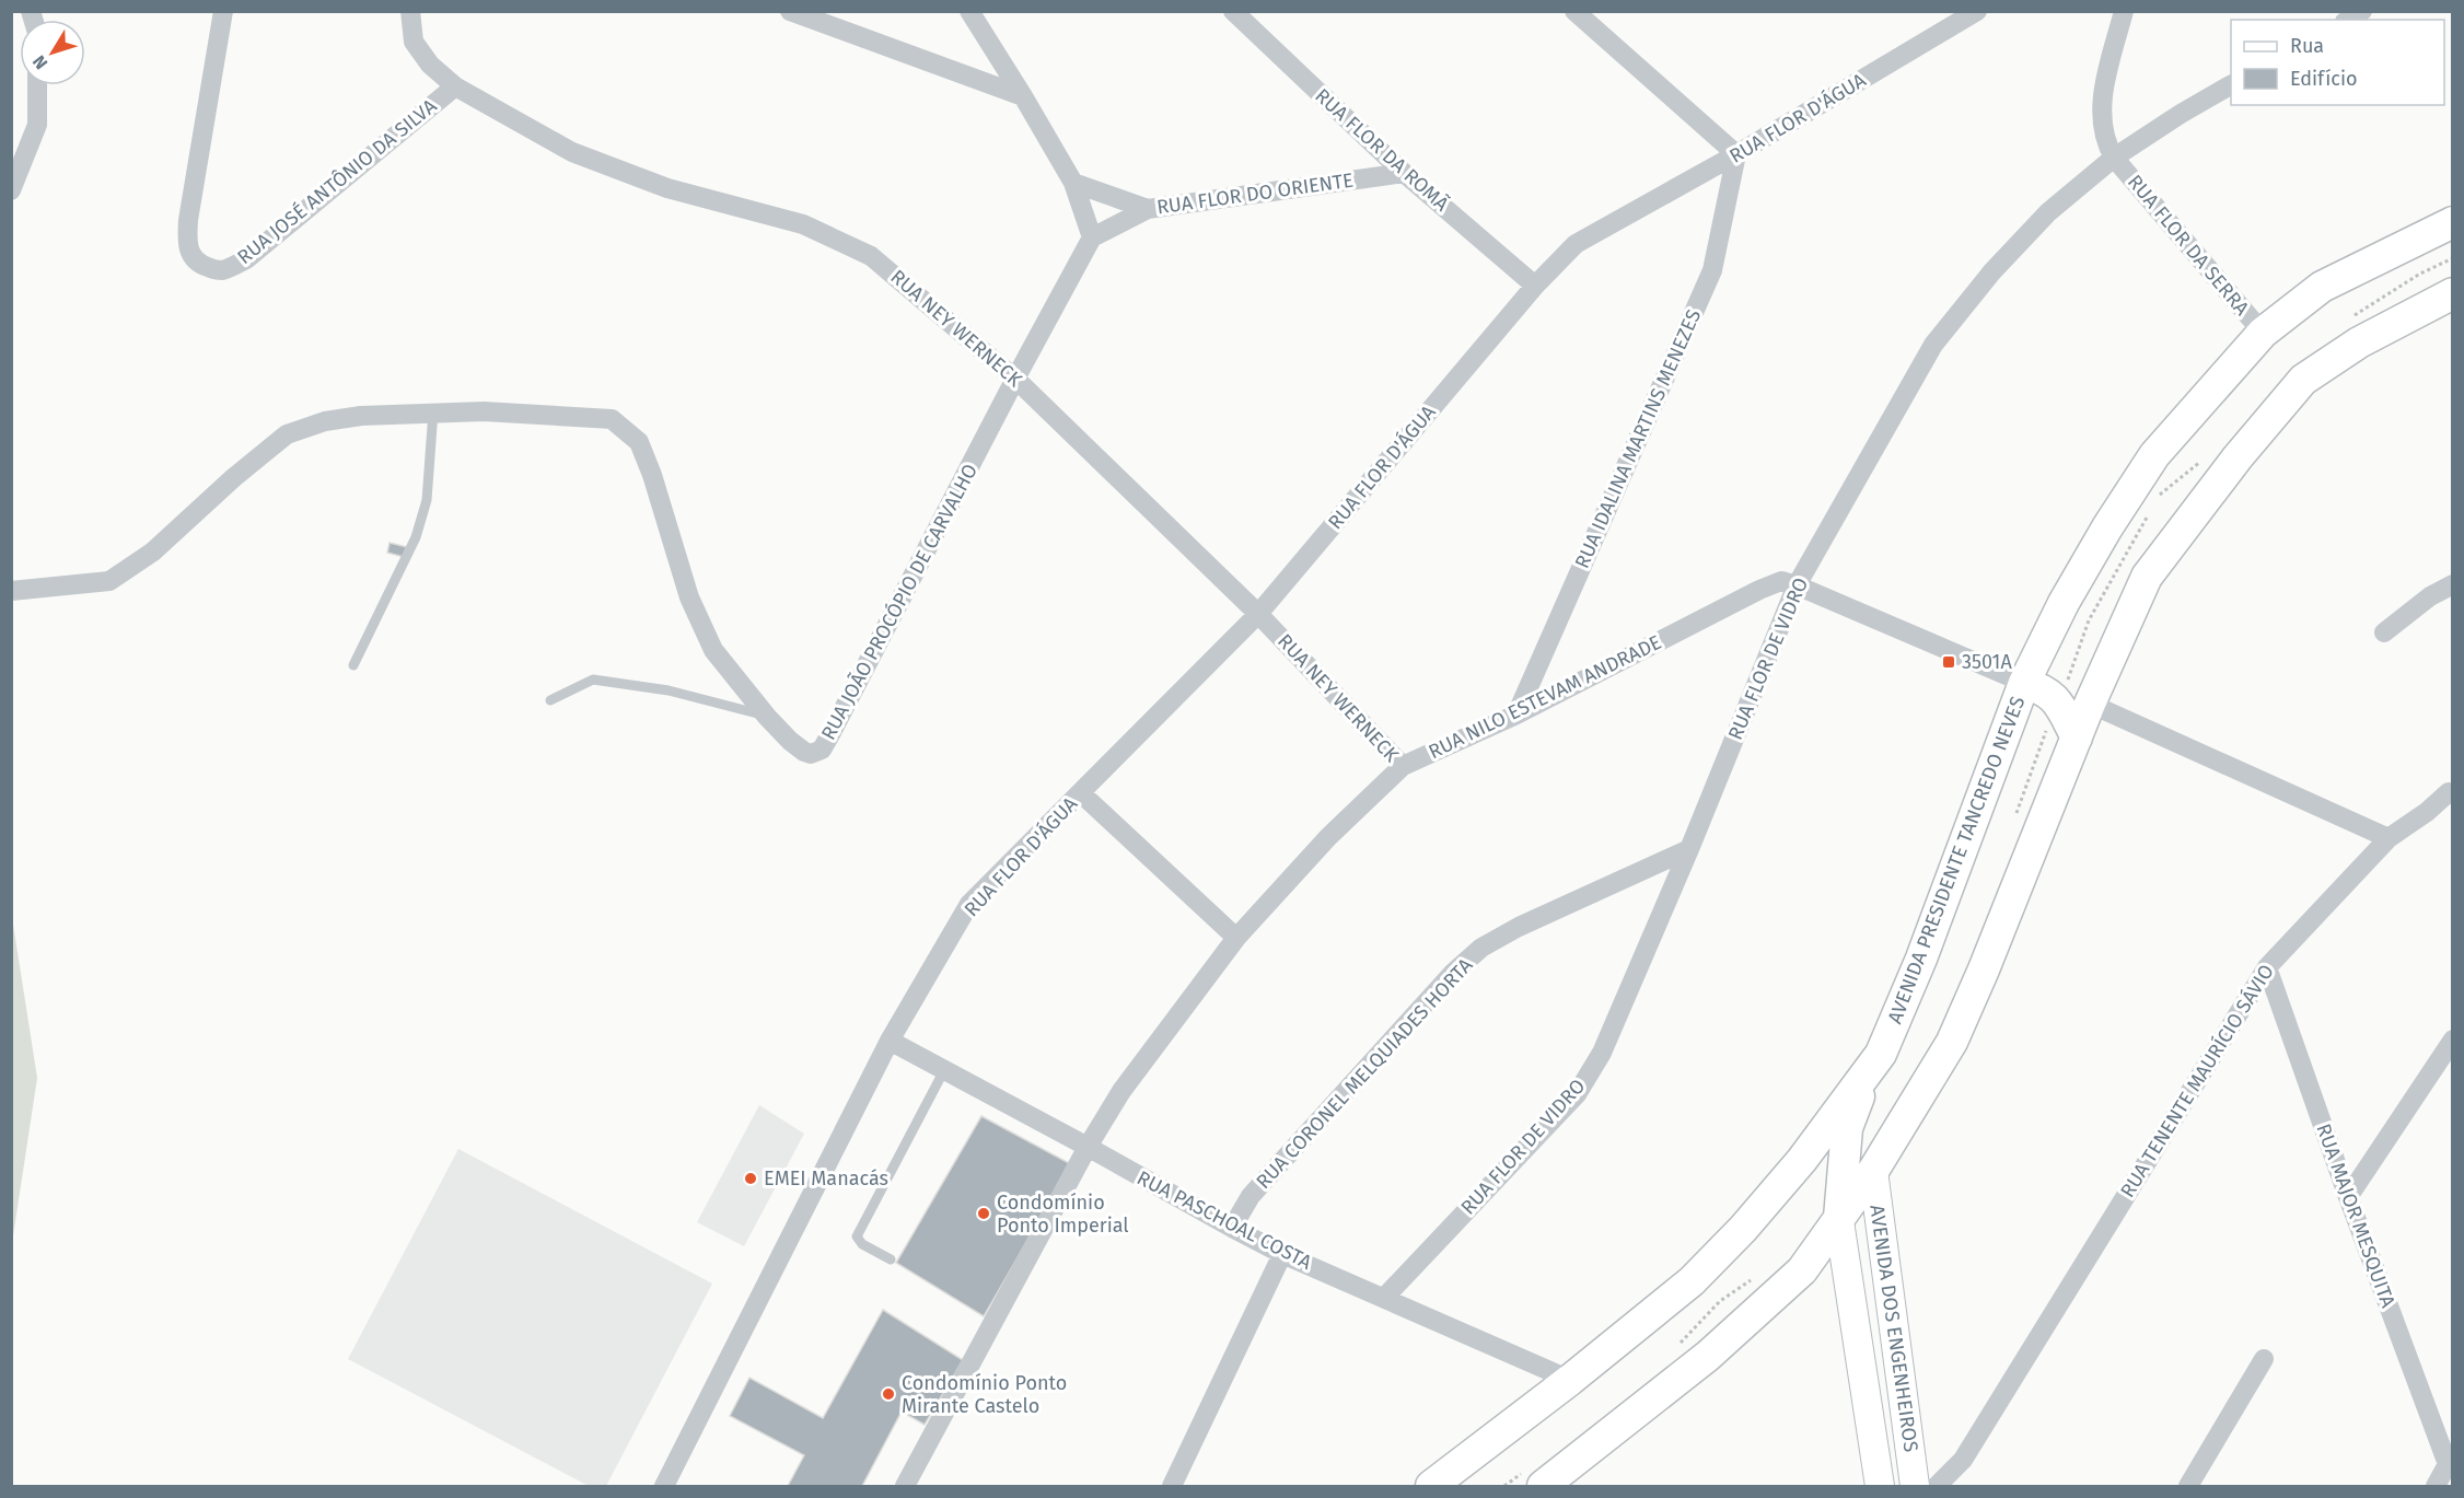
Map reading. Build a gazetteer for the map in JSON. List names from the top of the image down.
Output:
{
  "streets": {
    "main road": ["AVENIDA PRESIDENTE TANCREDO NEVES"],
    "street": [
      "RUA FLOR D'ÁGUA",
      "RUA FLOR DA ROMÃ",
      "RUA JOSÉ ANTÔNIO DA SILVA",
      "RUA FLOR DO ORIENTE",
      "RUA FLOR DA SERRA",
      "RUA NEY WERNECK",
      "RUA IDALINA MARTINS MENEZES",
      "RUA JOÃO PROCÓPIO DE CARVALHO",
      "RUA FLOR DE VIDRO",
      "RUA NILO ESTEVAM ANDRADE",
      "RUA CORONEL MELQUIADES HORTA",
      "RUA TENENTE MAURÍCIO SÁVIO",
      "RUA MAJOR MESQUITA",
      "RUA PASCHOAL COSTA",
      "AVENIDA DOS ENGENHEIROS"
    ]
  },
  "crossings": [
    ["RUA FLOR D'ÁGUA", "RUA FLOR DA ROMÃ"],
    ["RUA FLOR D'ÁGUA", "RUA NEY WERNECK"],
    ["RUA FLOR D'ÁGUA", "RUA IDALINA MARTINS MENEZES"],
    ["RUA FLOR D'ÁGUA", "RUA PASCHOAL COSTA"],
    ["RUA FLOR DA ROMÃ", "RUA FLOR DO ORIENTE"],
    ["RUA JOSÉ ANTÔNIO DA SILVA", "RUA NEY WERNECK"],
    ["RUA FLOR DA SERRA", "RUA FLOR DE VIDRO"],
    ["RUA FLOR DA SERRA", "AVENIDA PRESIDENTE TANCREDO NEVES"],
    ["RUA NEY WERNECK", "RUA JOÃO PROCÓPIO DE CARVALHO"],
    ["RUA NEY WERNECK", "RUA NILO ESTEVAM ANDRADE"],
    ["RUA IDALINA MARTINS MENEZES", "RUA NILO ESTEVAM ANDRADE"],
    ["RUA FLOR DE VIDRO", "RUA NILO ESTEVAM ANDRADE"],
    ["RUA FLOR DE VIDRO", "RUA CORONEL MELQUIADES HORTA"],
    ["RUA FLOR DE VIDRO", "RUA PASCHOAL COSTA"],
    ["RUA NILO ESTEVAM ANDRADE", "RUA PASCHOAL COSTA"],
    ["AVENIDA PRESIDENTE TANCREDO NEVES", "RUA PASCHOAL COSTA"],
    ["RUA CORONEL MELQUIADES HORTA", "RUA PASCHOAL COSTA"],
    ["RUA TENENTE MAURÍCIO SÁVIO", "RUA MAJOR MESQUITA"]
  ],
  "places": {
    "transit": ["3501A"],
    "other": ["EMEI Manacás", "Condomínio Ponto Imperial", "Condomínio Ponto Mirante Castelo"]
  },
  "legend": ["Rua", "Edifício"],
  "north": "bottom left"
}
